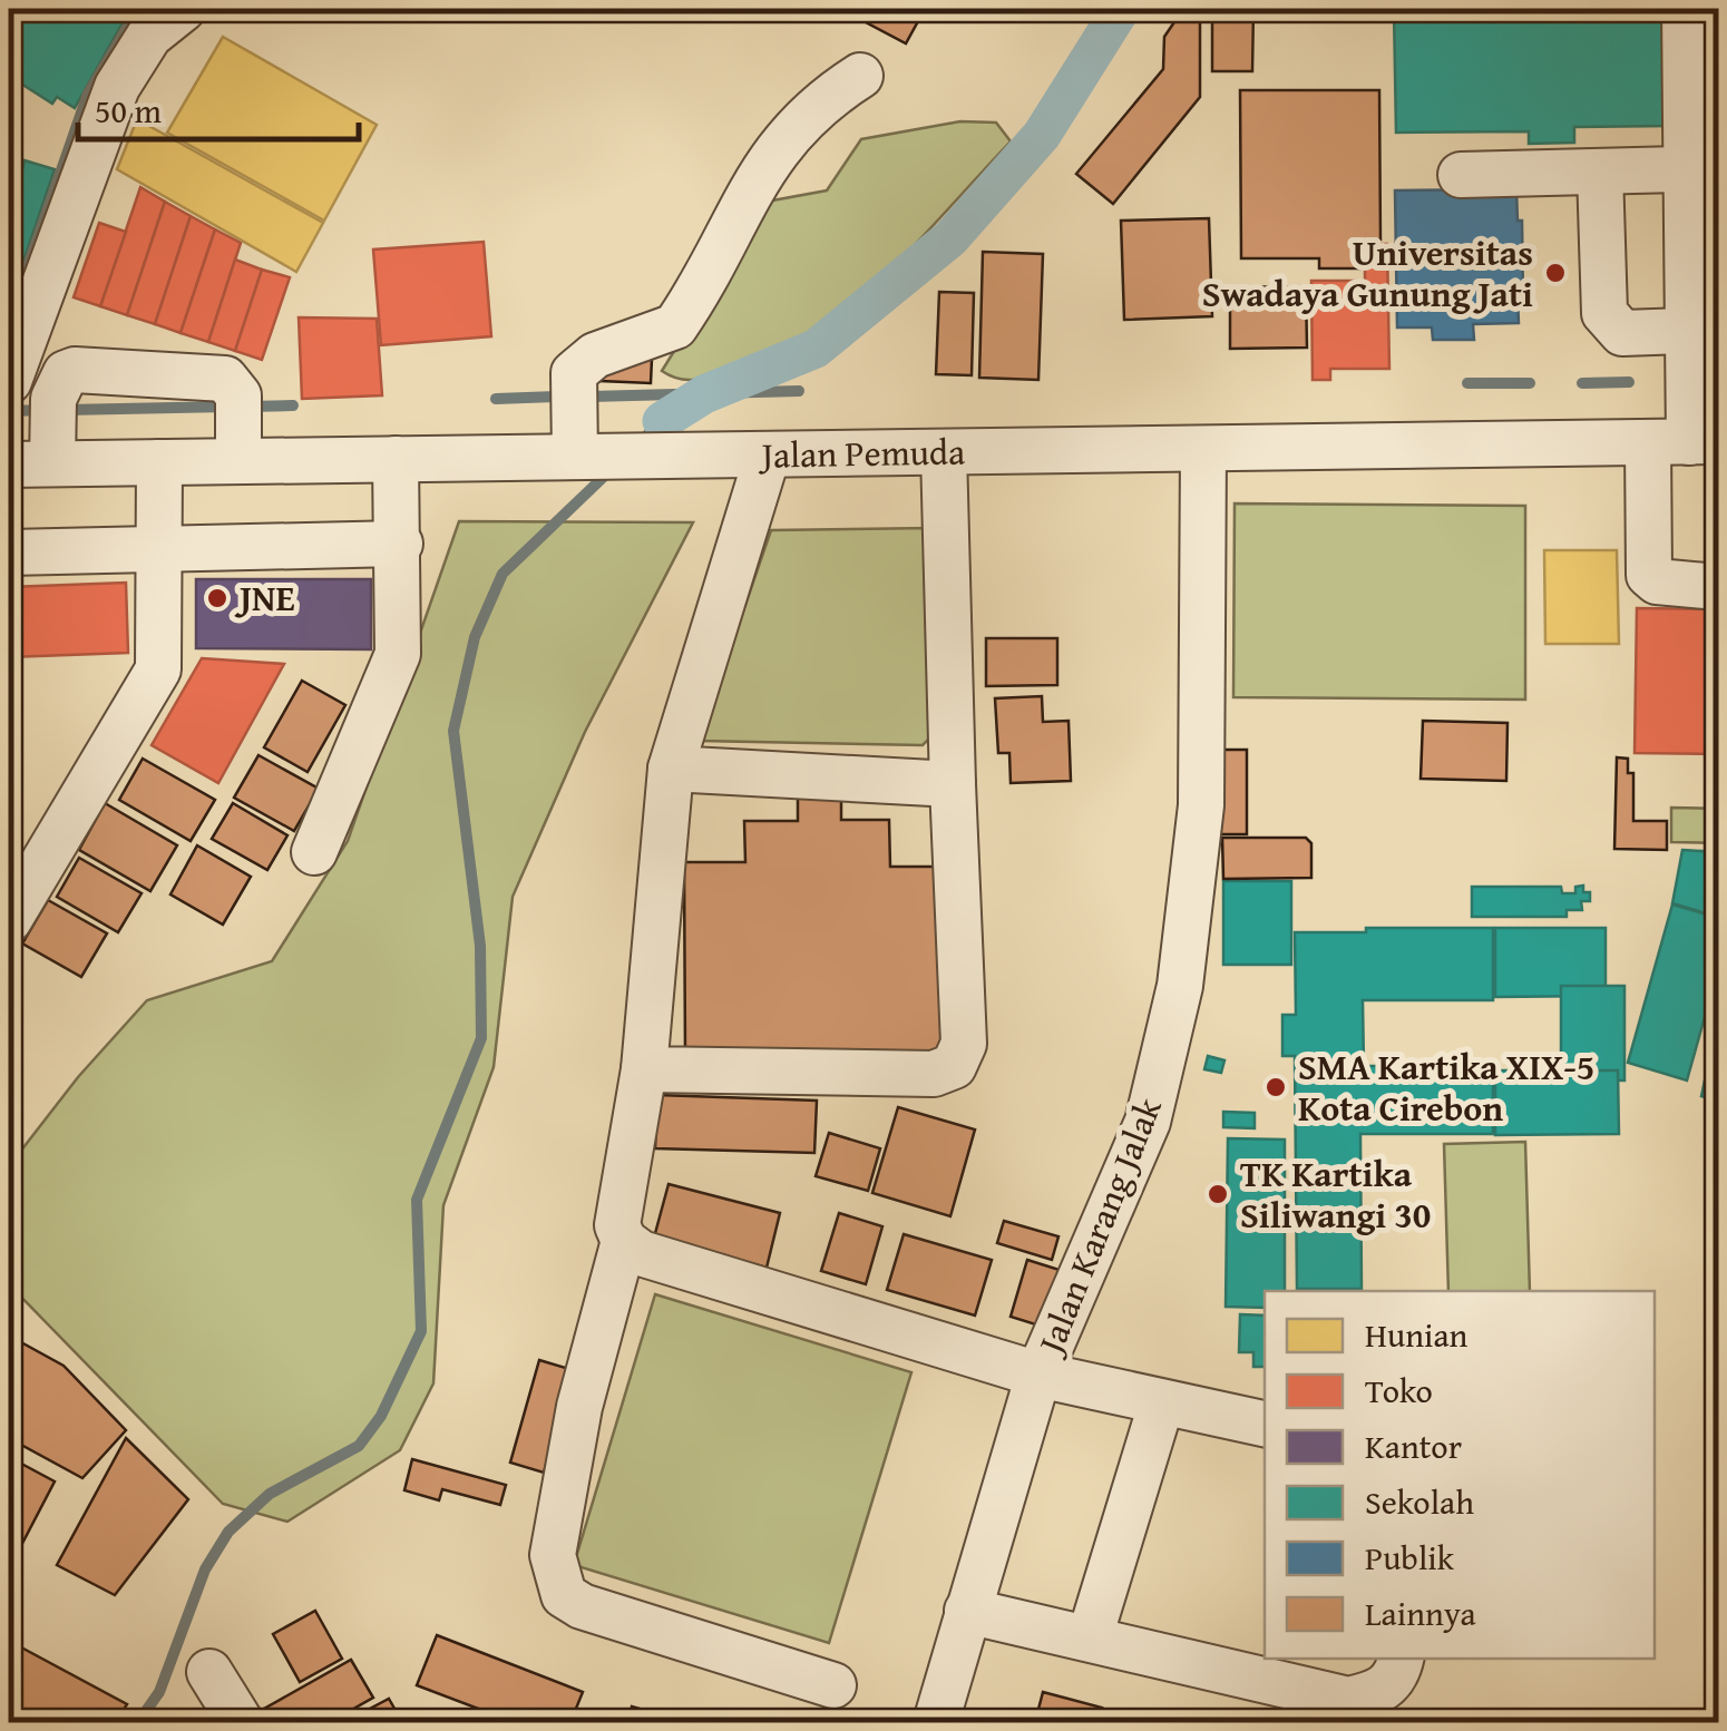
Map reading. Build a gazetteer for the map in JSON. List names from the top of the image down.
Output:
{
  "streets": {
    "street": ["Jalan Pemuda", "Jalan Karang Jalak"]
  },
  "crossings": [
    ["Jalan Pemuda", "Jalan Karang Jalak"]
  ],
  "places": [
    "Universitas Swadaya Gunung Jati",
    "JNE",
    "SMA Kartika XIX-5 Kota Cirebon",
    "TK Kartika Siliwangi 30"
  ],
  "legend": [
    "Hunian",
    "Toko",
    "Kantor",
    "Sekolah",
    "Publik",
    "Lainnya"
  ],
  "scale_bar": "50 m"
}
